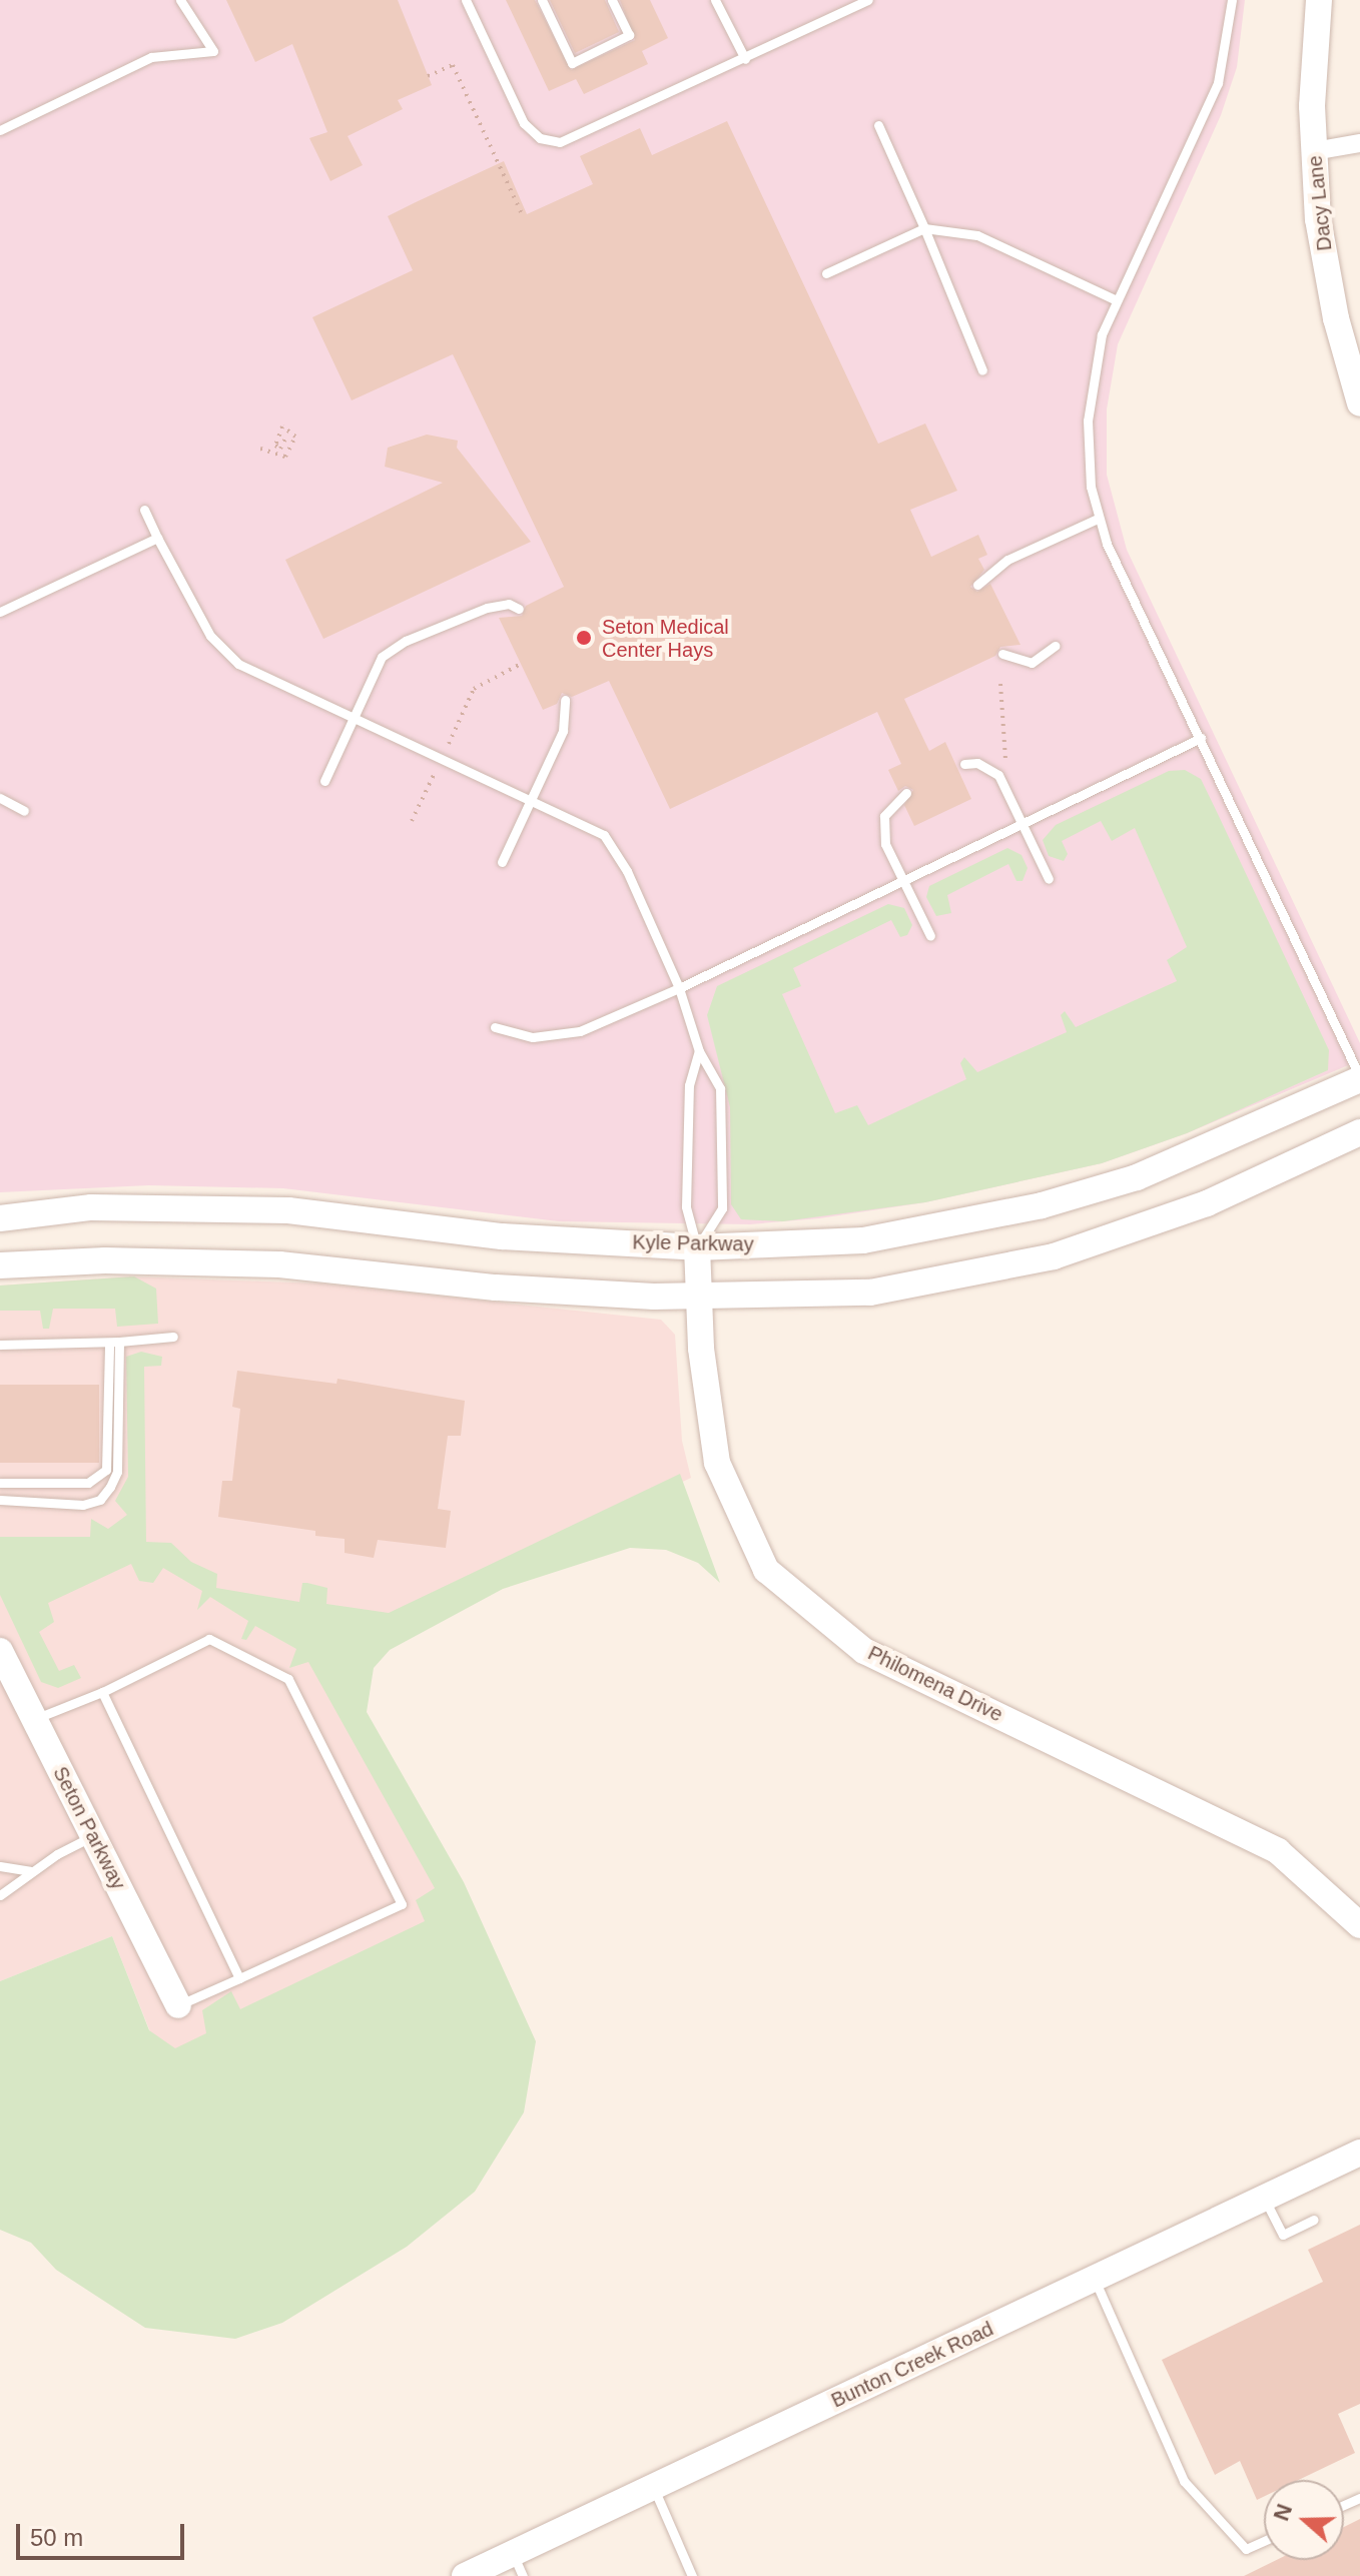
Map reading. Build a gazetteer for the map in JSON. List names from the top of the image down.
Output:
{
  "streets": {
    "street": [
      "Dacy Lane",
      "Kyle Parkway",
      "Philomena Drive",
      "Seton Parkway",
      "Bunton Creek Road"
    ]
  },
  "crossings": [
    ["Kyle Parkway", "Philomena Drive"]
  ],
  "places": ["Seton Medical Center Hays"],
  "scale_bar": "50 m",
  "north": "left"
}
